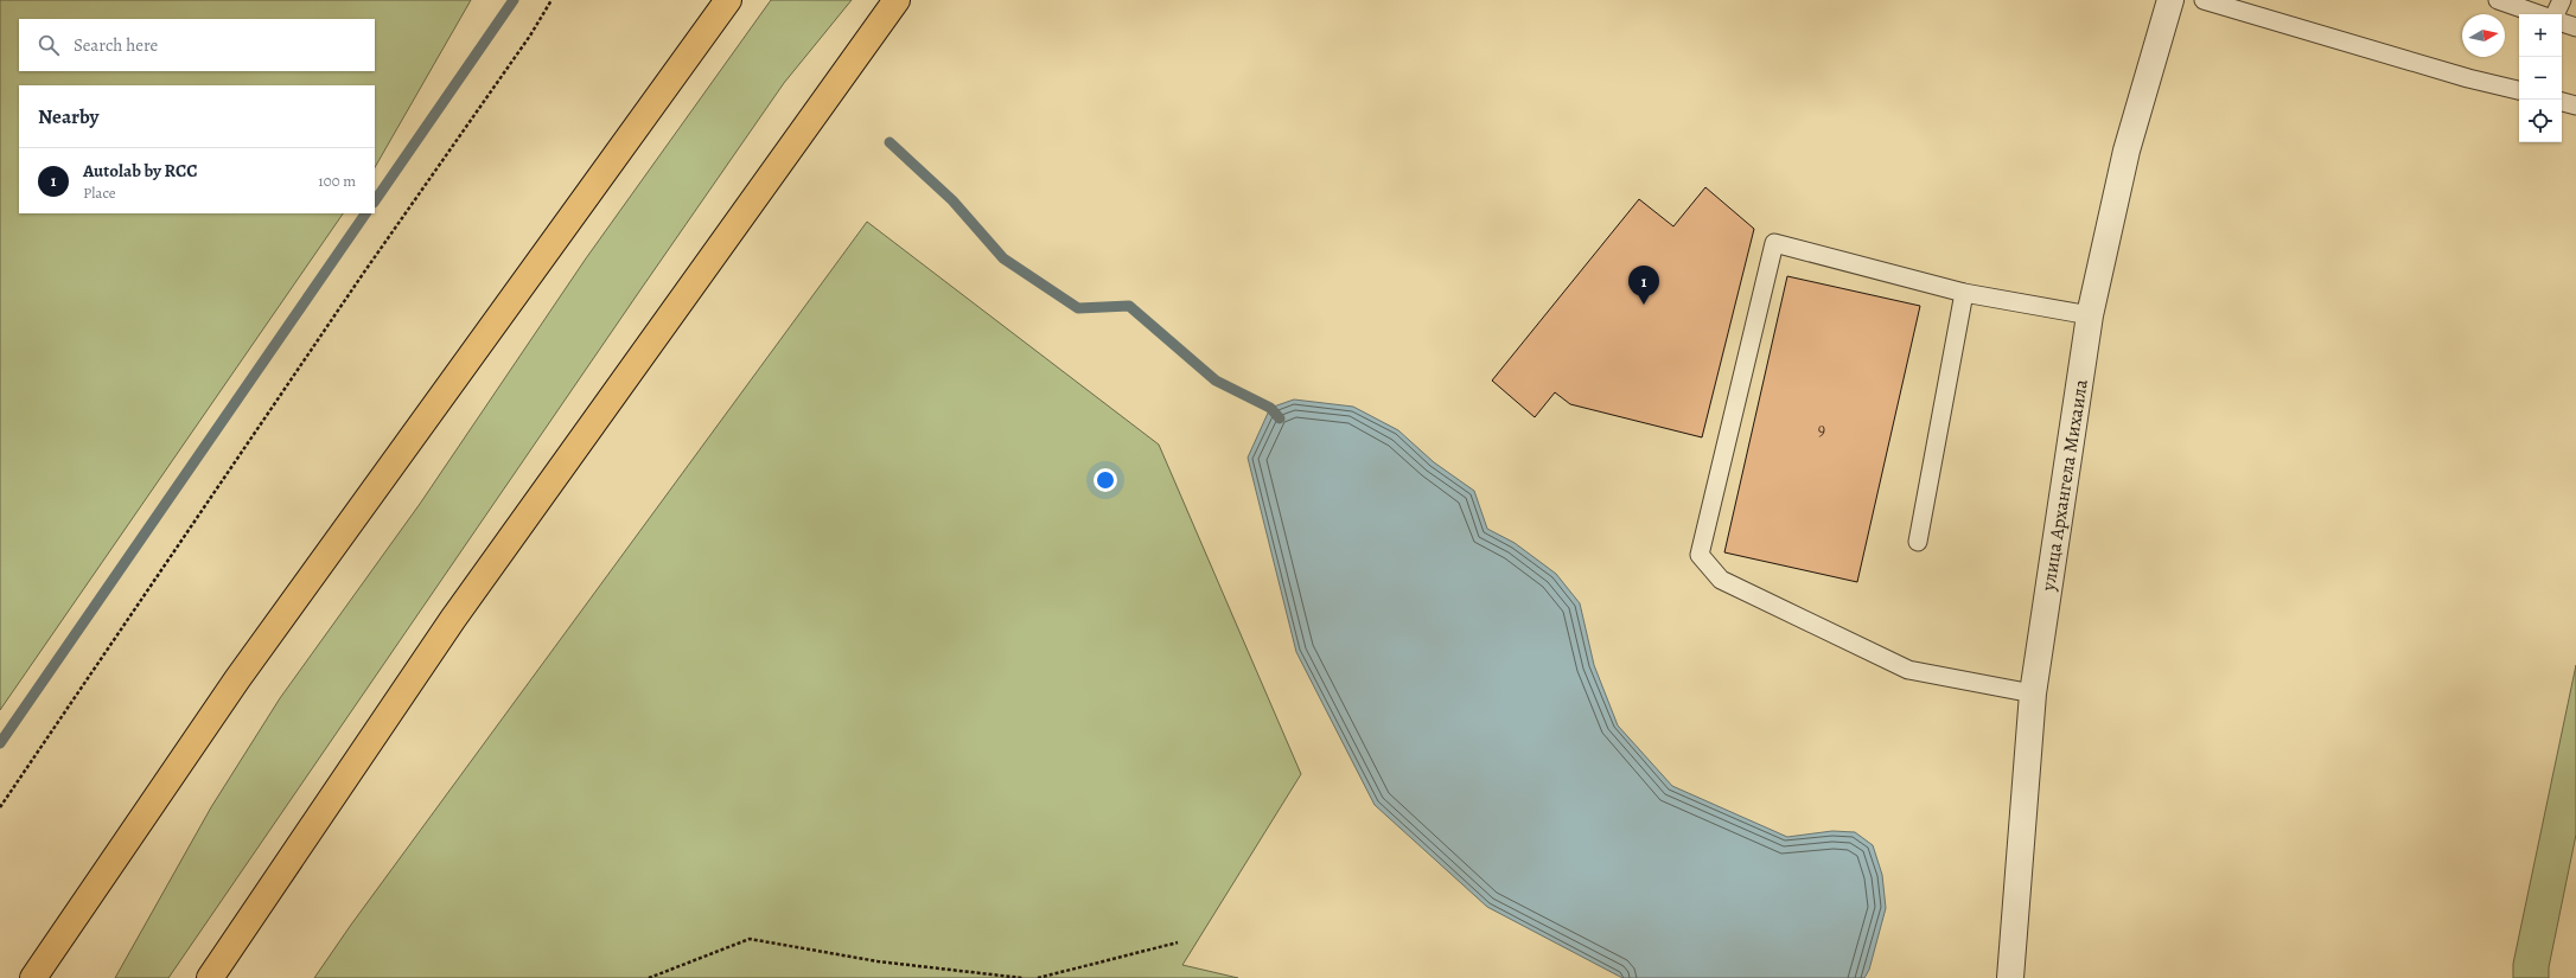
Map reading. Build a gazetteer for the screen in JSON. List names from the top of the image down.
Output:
{
  "streets": {
    "street": ["улица Архангела Михаила"]
  },
  "house_numbers": ["9"],
  "north": "right",
  "page": {
    "map_buttons": ["+", "−"],
    "search": "Search here",
    "heading": "Nearby",
    "list": [
      {
        "mark": "1",
        "name": "Autolab by RCC",
        "note": "Place",
        "value": "100 m"
      }
    ],
    "pins": "1"
  }
}
